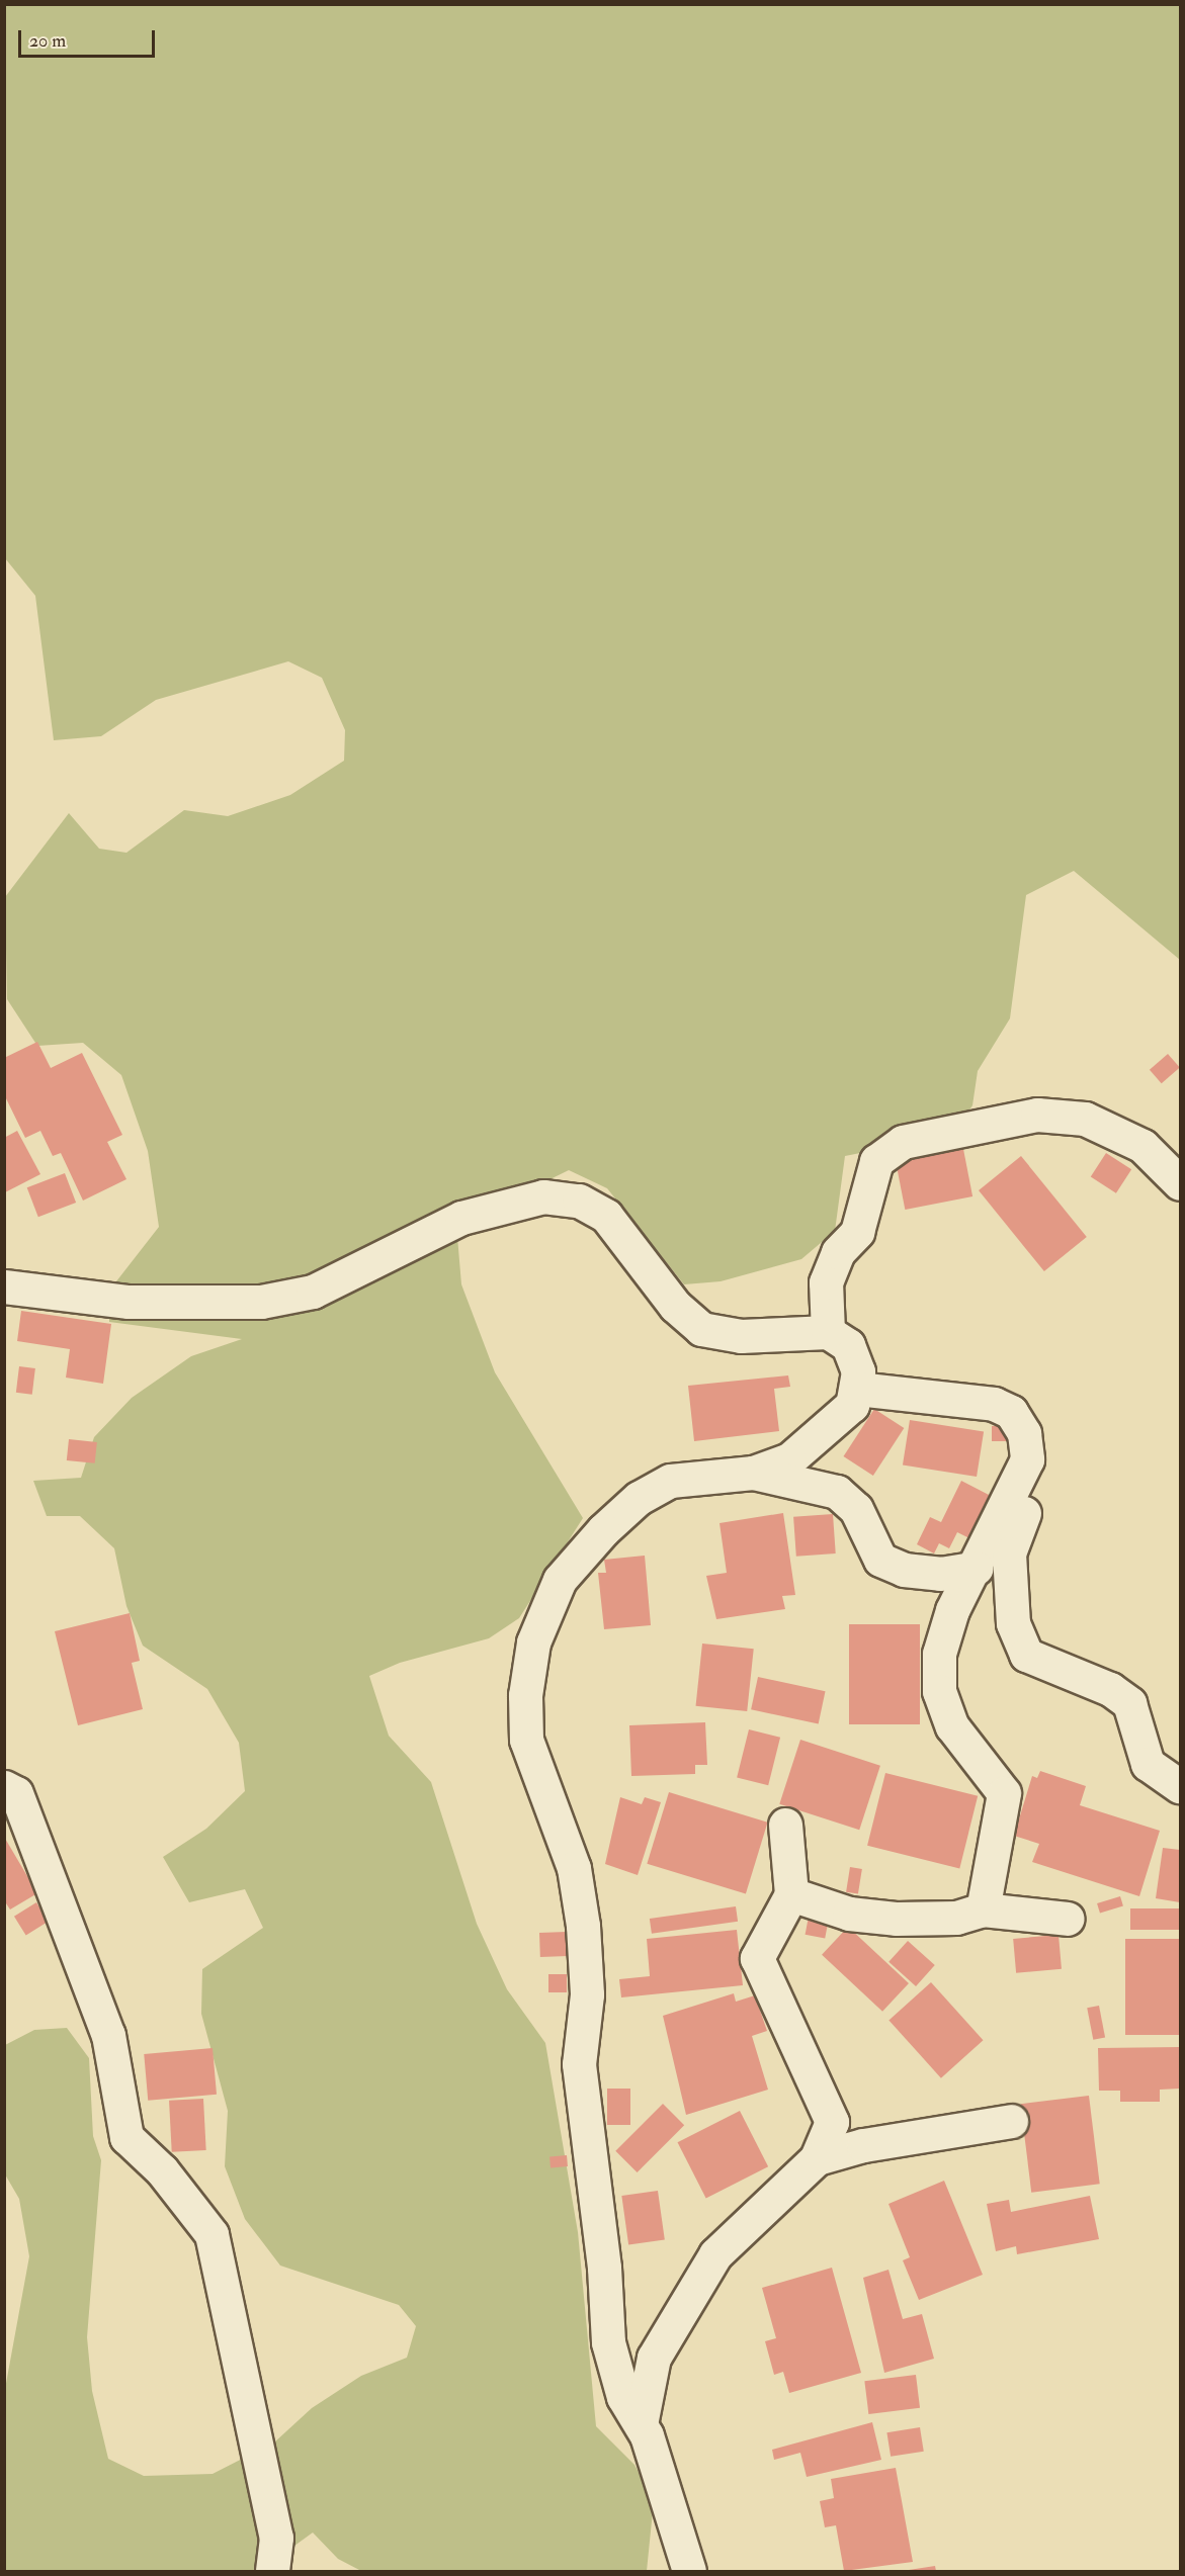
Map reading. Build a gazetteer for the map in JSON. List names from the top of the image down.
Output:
{
  "scale_bar": "20 m"
}
